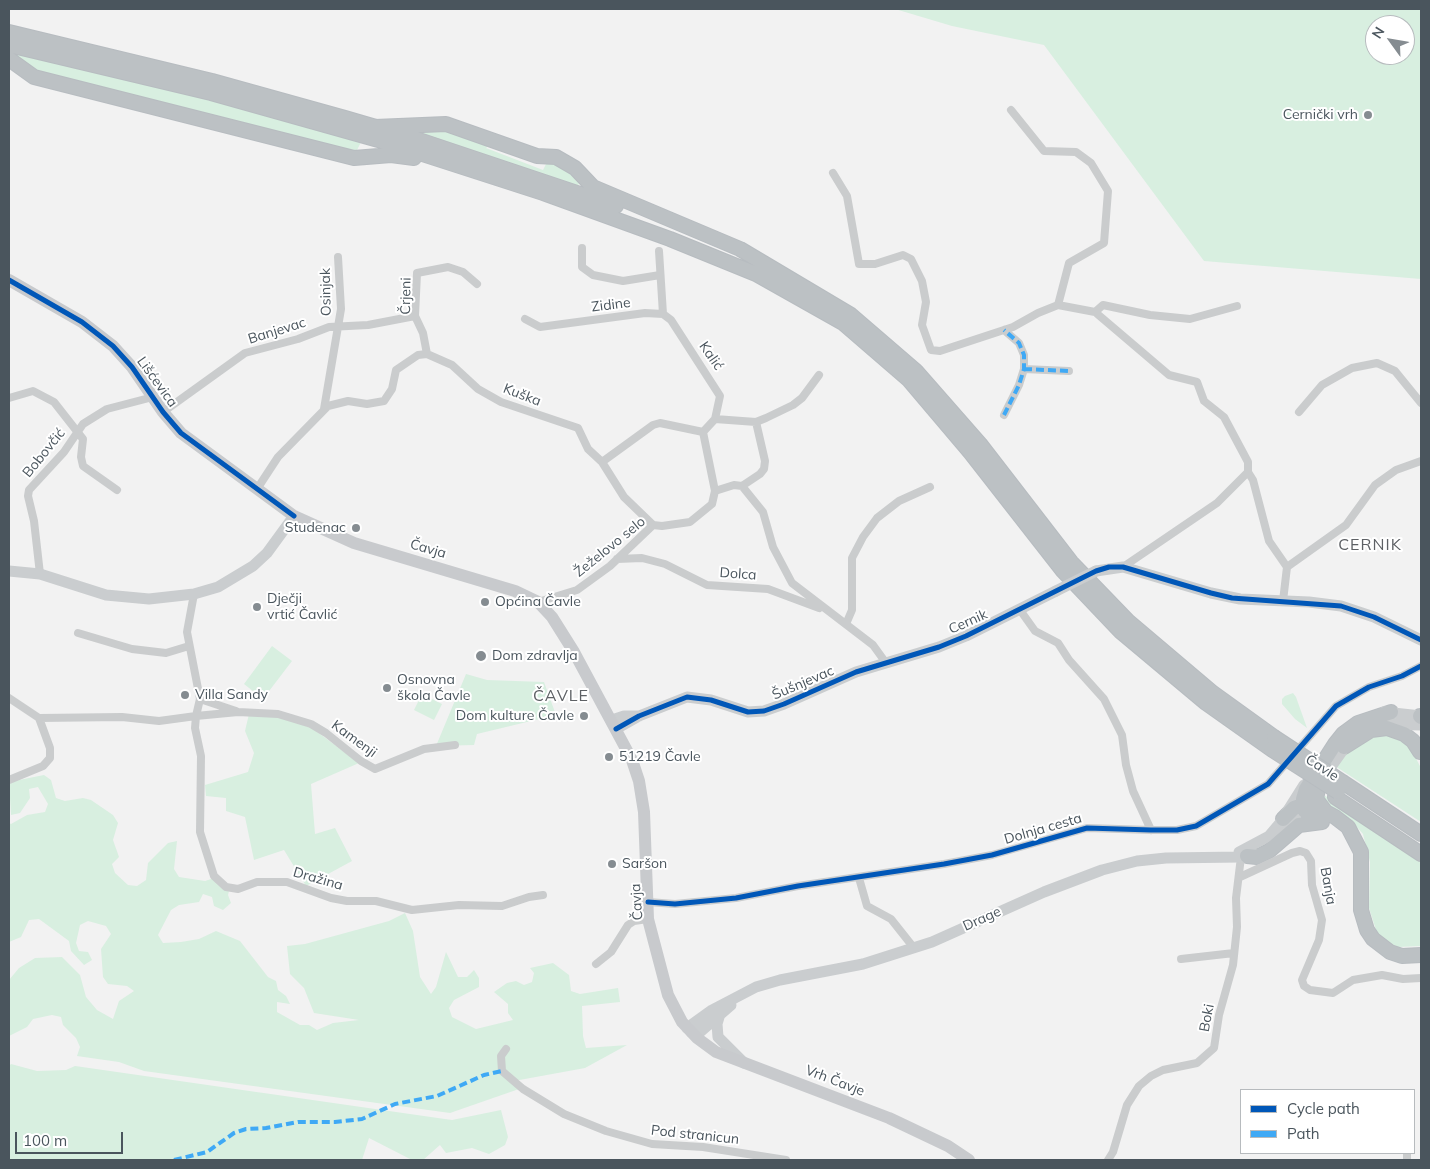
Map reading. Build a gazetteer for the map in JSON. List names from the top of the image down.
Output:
{
  "streets": {
    "highway": ["Čavle"],
    "main road": [
      "Lišćevica",
      "Čavja",
      "Cernik",
      "Šušnjevac",
      "Drage",
      "Vrh Čavje"
    ],
    "street": [
      "Osinjak",
      "Črjeni",
      "Zidine",
      "Banjevac",
      "Kalić",
      "Kuška",
      "Bobovčić",
      "Žeželovo selo",
      "Dolca",
      "Kamenji",
      "Dolnja cesta",
      "Dražina",
      "Banja",
      "Boki",
      "Pod stranicun"
    ]
  },
  "crossings": [
    ["Osinjak", "Banjevac"],
    ["Črjeni", "Banjevac"],
    ["Črjeni", "Kuška"],
    ["Zidine", "Kalić"],
    ["Banjevac", "Lišćevica"],
    ["Lišćevica", "Bobovčić"],
    ["Lišćevica", "Čavja"],
    ["Kuška", "Žeželovo selo"],
    ["Žeželovo selo", "Čavja"],
    ["Žeželovo selo", "Dolca"],
    ["Čavja", "Šušnjevac"],
    ["Čavja", "Dolnja cesta"],
    ["Čavja", "Drage"],
    ["Čavja", "Vrh Čavje"],
    ["Cernik", "Šušnjevac"],
    ["Kamenji", "Dražina"],
    ["Banja", "Boki"],
    ["Drage", "Boki"],
    ["Drage", "Vrh Čavje"]
  ],
  "districts": ["CERNIK", "ČAVLE"],
  "places": [
    "Cernički vrh",
    "Studenac",
    "Općina Čavle",
    "Dječji vrtić Čavlić",
    "Dom zdravlja",
    "Osnovna škola Čavle",
    "Villa Sandy",
    "Dom kulture Čavle",
    "51219 Čavle",
    "Saršon"
  ],
  "legend": ["Cycle path", "Path"],
  "scale_bar": "100 m",
  "north": "top left"
}
